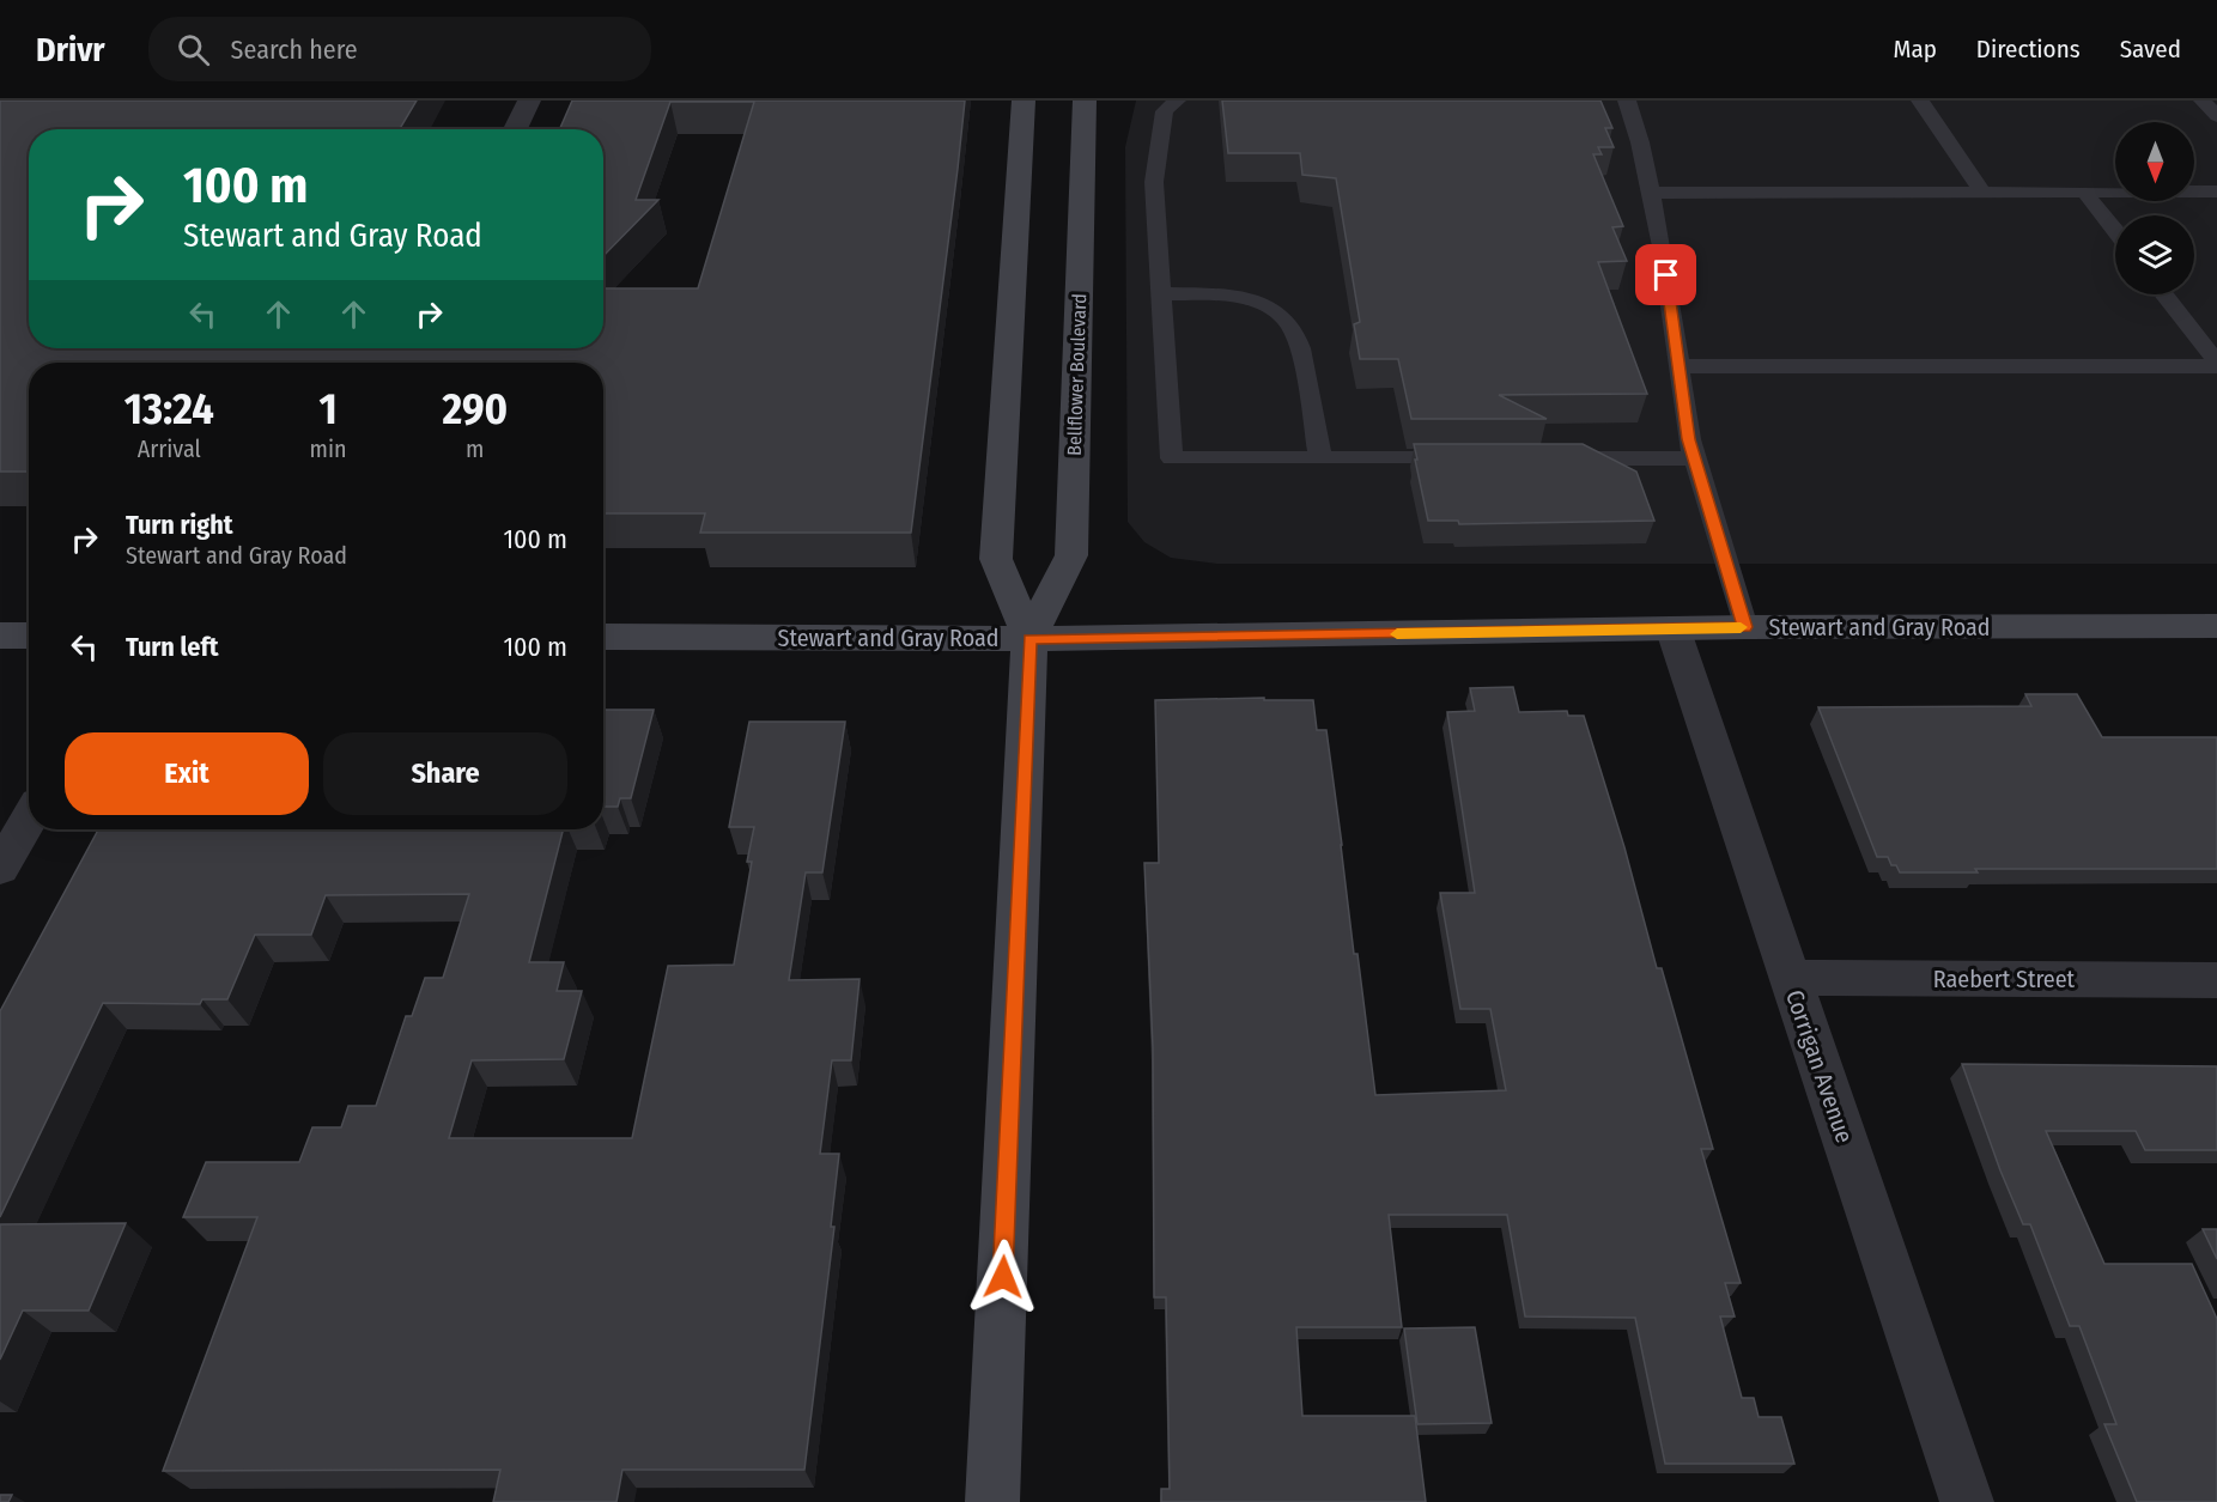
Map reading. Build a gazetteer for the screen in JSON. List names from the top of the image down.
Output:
{
  "streets": {
    "main road": ["Bellflower Boulevard", "Stewart and Gray Road"],
    "street": ["Raebert Street", "Corrigan Avenue"]
  },
  "crossings": [
    ["Bellflower Boulevard", "Stewart and Gray Road"],
    ["Stewart and Gray Road", "Corrigan Avenue"],
    ["Raebert Street", "Corrigan Avenue"]
  ],
  "north": "bottom",
  "page": {
    "header": "Drivr",
    "search": "Search here",
    "nav": ["Map", "Directions", "Saved"],
    "turn": ["100 m", "Stewart and Gray Road"],
    "eta": [
      "13:24",
      "Arrival",
      "1",
      "min",
      "290",
      "m"
    ],
    "list": [
      {
        "name": "Turn right",
        "note": "Stewart and Gray Road",
        "value": "100 m"
      },
      {
        "name": "Turn left",
        "value": "100 m"
      }
    ],
    "buttons": ["Exit", "Share"]
  }
}
